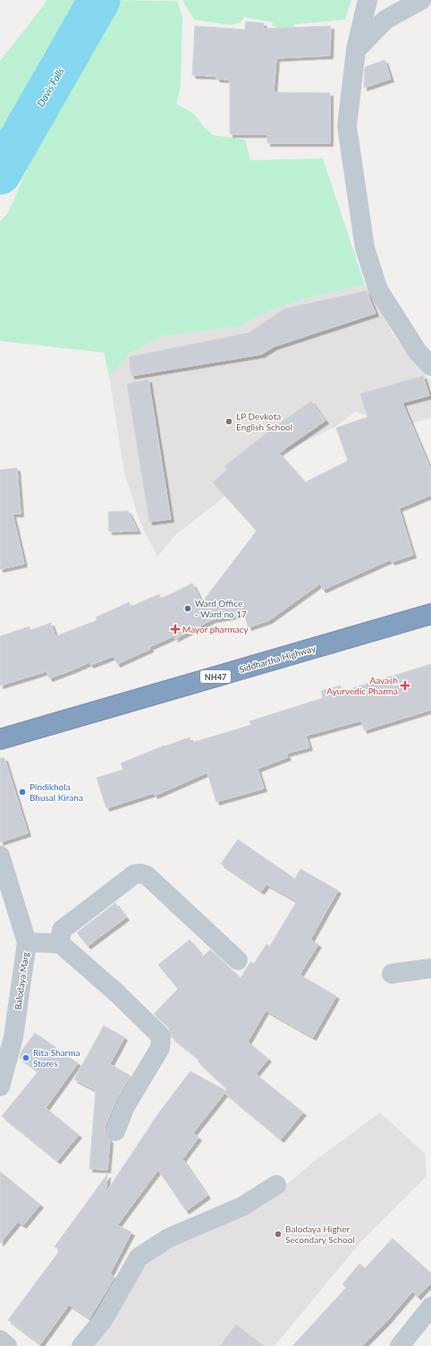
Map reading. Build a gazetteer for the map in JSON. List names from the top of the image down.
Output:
{
  "streets": {
    "highway": ["Siddhartha Highway", "NH47"],
    "street": ["Balodaya Marg"]
  },
  "water": ["Davis Falls"],
  "places": {
    "other": [
      "LP Devkota English School",
      "Ward Office - Ward no 17",
      "Pindikhola Bhusal Kirana",
      "Rita Sharma Stores",
      "Balodaya Higher Secondary School"
    ],
    "health": ["Mayor pharmacy", "Aavash Ayurvedic Pharma"]
  }
}
